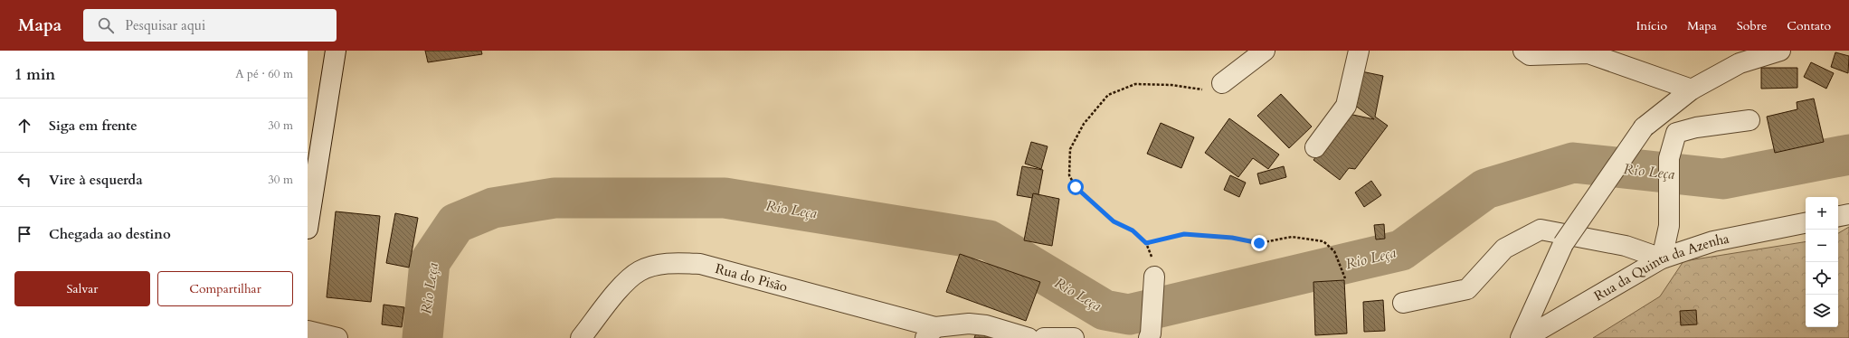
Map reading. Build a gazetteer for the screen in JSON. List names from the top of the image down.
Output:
{
  "streets": {
    "street": ["Rua da Quinta da Azenha", "Rua do Pisão"]
  },
  "water": ["Rio Leça"],
  "page": {
    "header": "Mapa",
    "search": "Pesquisar aqui",
    "nav": [
      "Início",
      "Mapa",
      "Sobre",
      "Contato"
    ],
    "heading": ["1 min", "A pé · 60 m"],
    "list": [
      ["Siga em frente", "30 m"],
      ["Vire à esquerda", "30 m"],
      "Chegada ao destino"
    ],
    "map_buttons": ["+", "−"],
    "buttons": ["Salvar", "Compartilhar"]
  }
}
